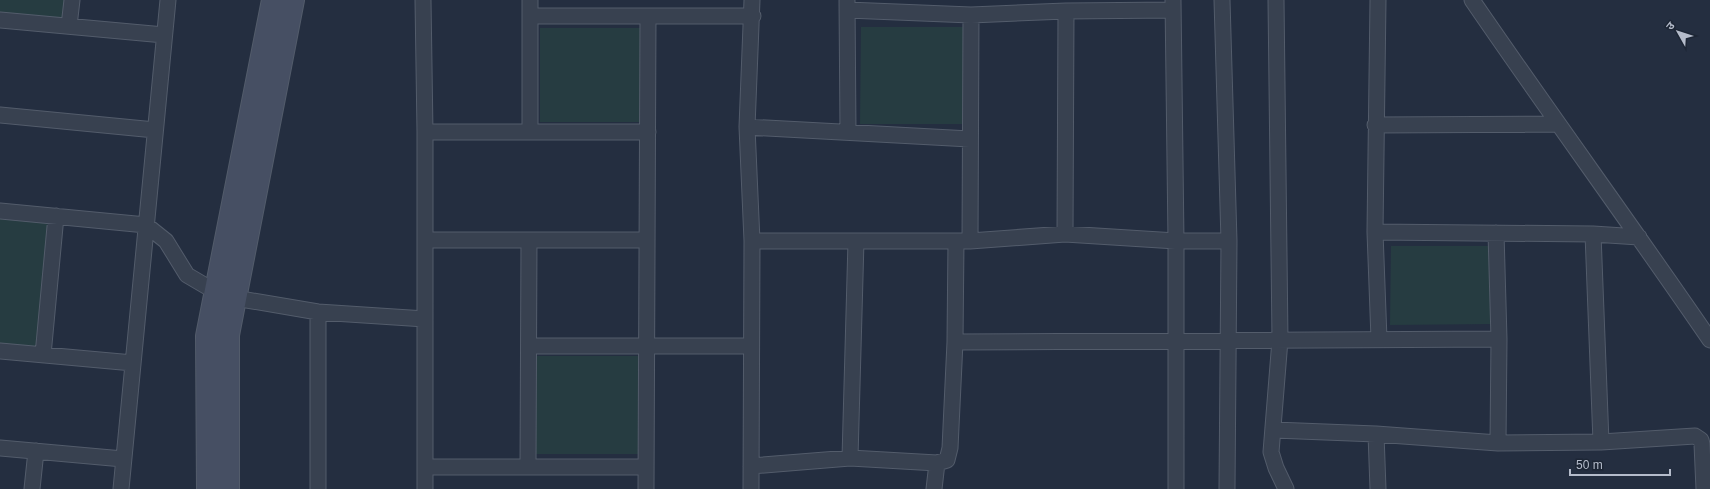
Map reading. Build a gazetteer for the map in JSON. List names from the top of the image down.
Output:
{
  "scale_bar": "50 m",
  "north": "top left"
}
